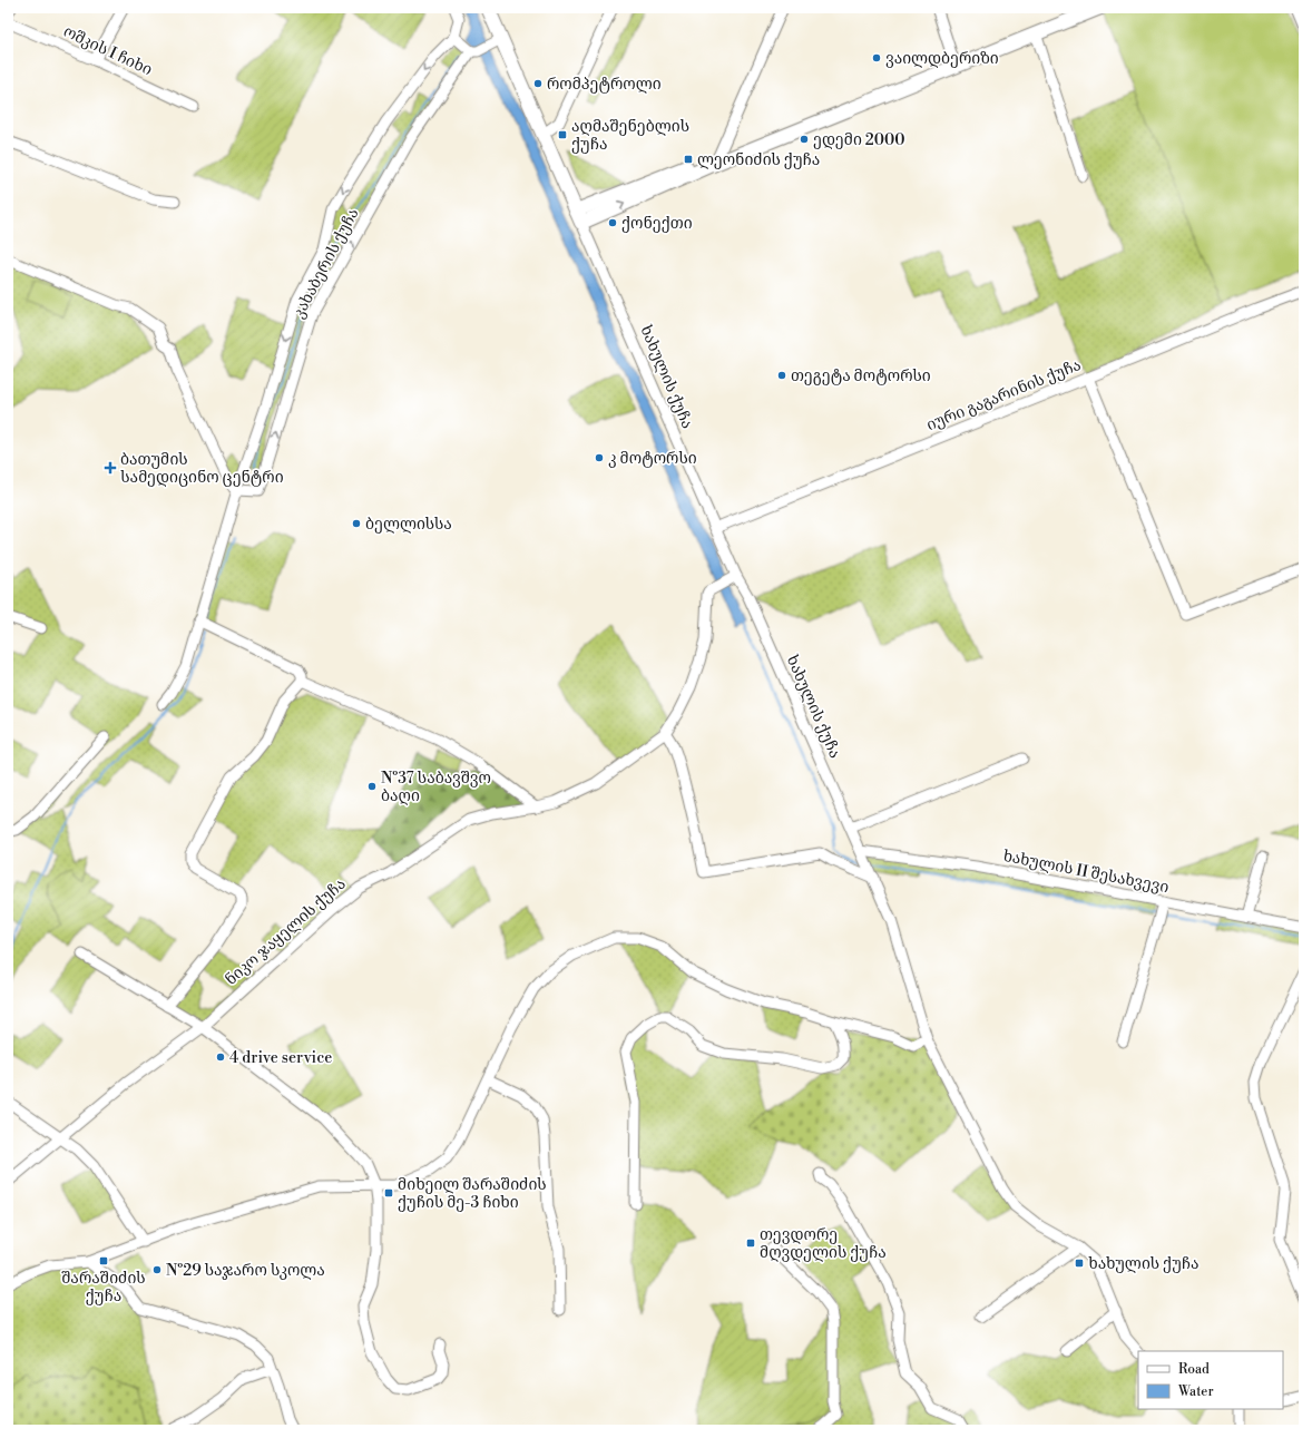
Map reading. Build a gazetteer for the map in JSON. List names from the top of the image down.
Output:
{
  "streets": {
    "main road": ["ხახულის ქუჩა"],
    "street": [
      "ოშკის I ჩიხი",
      "კახაბერის ქუჩა",
      "იური გაგარინის ქუჩა",
      "ხახულის II შესახვევი",
      "ნიკო ჯაყელის ქუჩა"
    ]
  },
  "crossings": [
    ["ხახულის ქუჩა", "იური გაგარინის ქუჩა"],
    ["ხახულის ქუჩა", "ხახულის II შესახვევი"],
    ["ხახულის ქუჩა", "ნიკო ჯაყელის ქუჩა"]
  ],
  "places": {
    "other": [
      "ვაილდბერიზი",
      "რომპეტროლი",
      "ედემი 2000",
      "ქონექთი",
      "თეგეტა მოტორსი",
      "კ მოტორსი",
      "ბელლისსა",
      "№37 საბავშვო ბაღი",
      "4 drive service",
      "№29 საჯარო სკოლა"
    ],
    "transit": [
      "აღმაშენებლის ქუჩა",
      "ლეონიძის ქუჩა",
      "მიხეილ შარაშიძის ქუჩის მე-3 ჩიხი",
      "თევდორე მღვდელის ქუჩა",
      "შარაშიძის ქუჩა",
      "ხახულის ქუჩა"
    ],
    "health": ["ბათუმის სამედიცინო ცენტრი"]
  },
  "legend": ["Road", "Water"]
}
